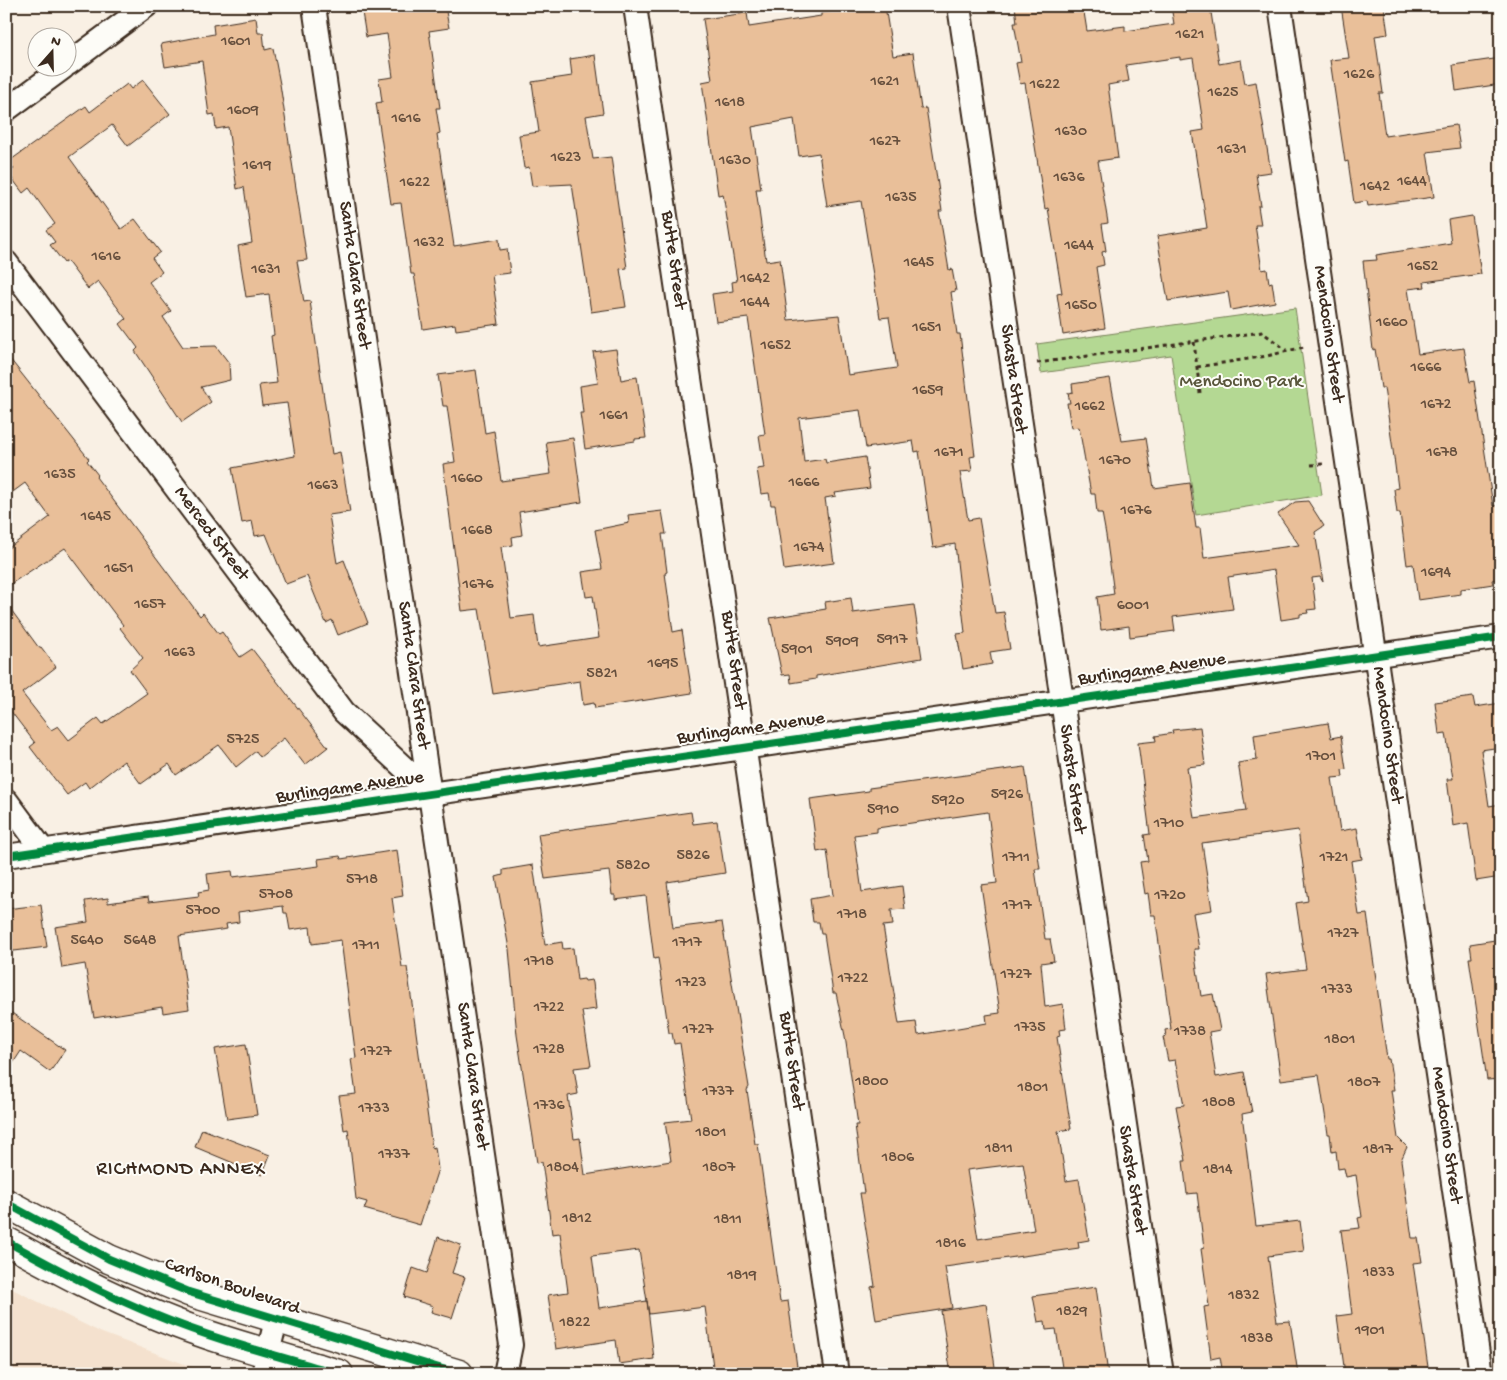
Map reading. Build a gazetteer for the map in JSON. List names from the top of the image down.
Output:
{
  "streets": {
    "main road": ["Carlson Boulevard"],
    "street": [
      "Butte Street",
      "Santa Clara Street",
      "Mendocino Street",
      "Shasta Street",
      "Merced Street",
      "Burlingame Avenue"
    ]
  },
  "crossings": [
    ["Butte Street", "Burlingame Avenue"],
    ["Santa Clara Street", "Merced Street"],
    ["Santa Clara Street", "Burlingame Avenue"],
    ["Mendocino Street", "Burlingame Avenue"],
    ["Shasta Street", "Burlingame Avenue"],
    ["Merced Street", "Burlingame Avenue"]
  ],
  "districts": ["RICHMOND ANNEX"],
  "parks": ["Mendocino Park"],
  "house_numbers": [
    "1621",
    "1601",
    "1626",
    "1621",
    "1622",
    "1625",
    "1618",
    "1609",
    "1616",
    "1630",
    "1627",
    "1631",
    "1623",
    "1630",
    "1619",
    "1636",
    "1644",
    "1622",
    "1642",
    "1635",
    "1632",
    "1644",
    "1616",
    "1645",
    "1652",
    "1631",
    "1642",
    "1644",
    "1650",
    "1660",
    "1651",
    "1652",
    "1666",
    "1659",
    "1672",
    "1662",
    "1661",
    "1671",
    "1678",
    "1670",
    "1635",
    "1660",
    "1666",
    "1663",
    "1676",
    "1645",
    "1668",
    "1674",
    "1651",
    "1694",
    "1676",
    "1657",
    "6001",
    "5917",
    "5909",
    "5901",
    "1663",
    "1695",
    "5821",
    "5725",
    "1701",
    "5926",
    "5920",
    "5910",
    "1710",
    "5826",
    "1711",
    "1721",
    "5820",
    "5718",
    "5708",
    "1720",
    "1717",
    "5700",
    "1718",
    "1727",
    "5640",
    "5648",
    "1717",
    "1711",
    "1718",
    "1727",
    "1722",
    "1723",
    "1733",
    "1722",
    "1735",
    "1727",
    "1738",
    "1801",
    "1728",
    "1727",
    "1800",
    "1807",
    "1801",
    "1737",
    "1808",
    "1736",
    "1733",
    "1801",
    "1811",
    "1817",
    "1737",
    "1806",
    "1804",
    "1807",
    "1814",
    "1812",
    "1811",
    "1816",
    "1833",
    "1819",
    "1832",
    "1829",
    "1822",
    "1901",
    "1838"
  ],
  "north": "top"
}
